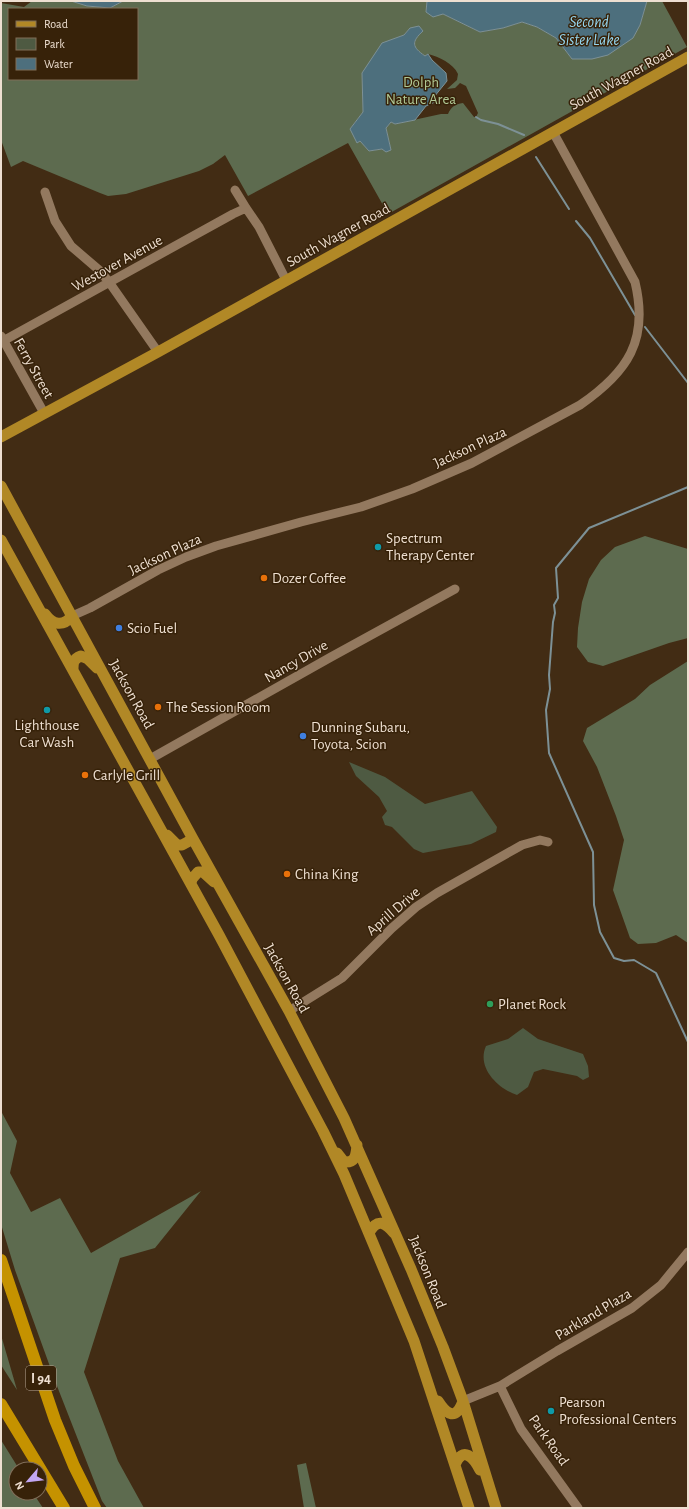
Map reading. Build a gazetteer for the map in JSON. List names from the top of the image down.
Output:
{
  "streets": {
    "highway": ["I 94"],
    "main road": ["South Wagner Road", "Jackson Road"],
    "street": [
      "Westover Avenue",
      "Ferry Street",
      "Jackson Plaza",
      "Nancy Drive",
      "Aprill Drive",
      "Parkland Plaza",
      "Park Road"
    ]
  },
  "crossings": [
    ["South Wagner Road", "Ferry Street"],
    ["South Wagner Road", "Jackson Plaza"],
    ["Westover Avenue", "Ferry Street"],
    ["Jackson Plaza", "Jackson Road"],
    ["Nancy Drive", "Jackson Road"],
    ["Jackson Road", "Aprill Drive"],
    ["Jackson Road", "Parkland Plaza"],
    ["Parkland Plaza", "Park Road"]
  ],
  "water": ["Second Sister Lake"],
  "parks": ["Dolph Nature Area"],
  "places": [
    "Spectrum Therapy Center",
    "Dozer Coffee",
    "Scio Fuel",
    "The Session Room",
    "Lighthouse Car Wash",
    "Dunning Subaru, Toyota, Scion",
    "Carlyle Grill",
    "China King",
    "Planet Rock",
    "Pearson Professional Centers"
  ],
  "legend": ["Road", "Park", "Water"],
  "north": "bottom left"
}
